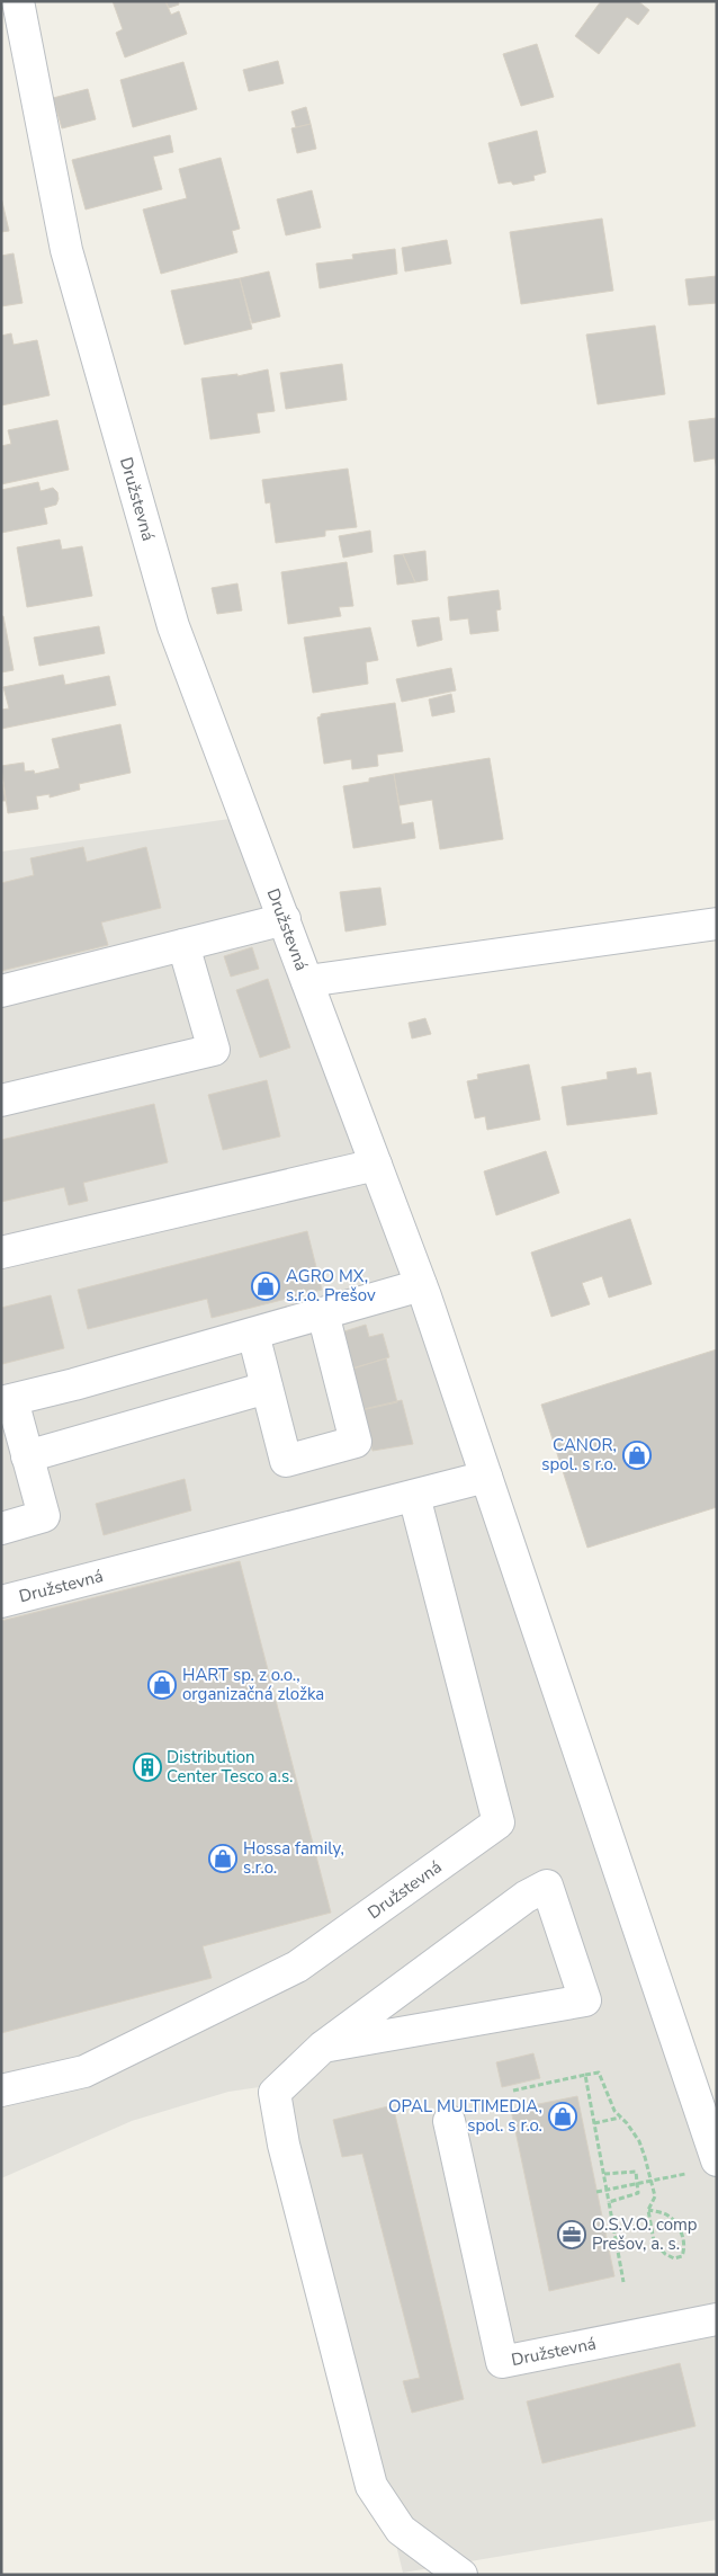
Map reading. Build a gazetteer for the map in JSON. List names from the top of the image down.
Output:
{
  "streets": {
    "street": ["Družstevná"]
  },
  "places": {
    "shop": [
      "AGRO MX, s.r.o. Prešov",
      "CANOR, spol. s r.o.",
      "HART sp. z o.o., organizačná zložka",
      "Hossa family, s.r.o.",
      "OPAL MULTIMEDIA, spol. s r.o."
    ],
    "building": ["Distribution Center Tesco a.s."],
    "office": ["O.S.V.O. comp Prešov, a. s."]
  }
}
